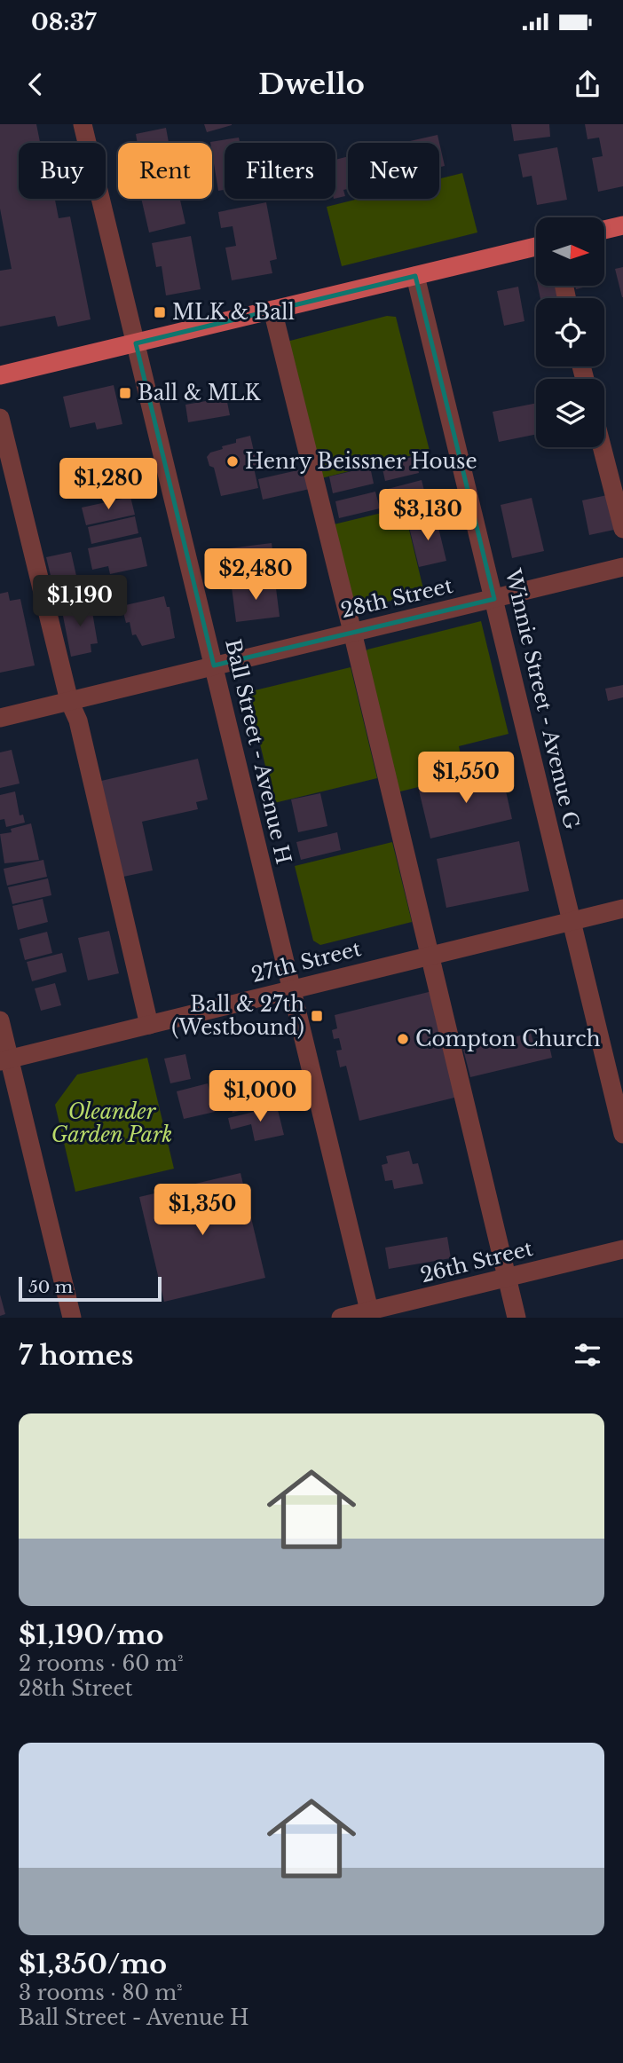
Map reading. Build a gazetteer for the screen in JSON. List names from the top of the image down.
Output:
{
  "streets": {
    "street": [
      "28th Street",
      "Winnie Street - Avenue G",
      "Ball Street - Avenue H",
      "27th Street",
      "26th Street"
    ]
  },
  "crossings": [
    ["28th Street", "Winnie Street - Avenue G"],
    ["28th Street", "Ball Street - Avenue H"],
    ["Winnie Street - Avenue G", "27th Street"],
    ["Ball Street - Avenue H", "27th Street"],
    ["Ball Street - Avenue H", "26th Street"]
  ],
  "parks": ["Oleander Garden Park"],
  "places": {
    "transit": ["MLK & Ball", "Ball & MLK", "Ball & 27th (Westbound)"],
    "other": ["Henry Beissner House", "Compton Church"]
  },
  "scale_bar": "50 m",
  "north": "right",
  "page": {
    "status": "08:37",
    "header": "Dwello",
    "chip": [
      "Buy",
      "Rent",
      "Filters",
      "New"
    ],
    "price": [
      "$1,280",
      "$3,130",
      "$2,480",
      "$1,190",
      "$1,550",
      "$1,000",
      "$1,350"
    ],
    "scale": "50 m",
    "heading": "7 homes",
    "list": [
      {
        "name": "$1,190/mo",
        "note": "2 rooms · 60 m² · 28th Street"
      },
      {
        "name": "$1,350/mo",
        "note": "3 rooms · 80 m² · Ball Street - Avenue H"
      }
    ]
  }
}
